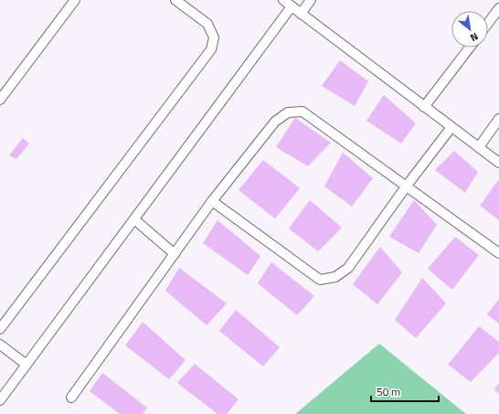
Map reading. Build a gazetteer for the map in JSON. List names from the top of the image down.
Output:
{
  "scale_bar": "50 m",
  "north": "bottom right"
}
